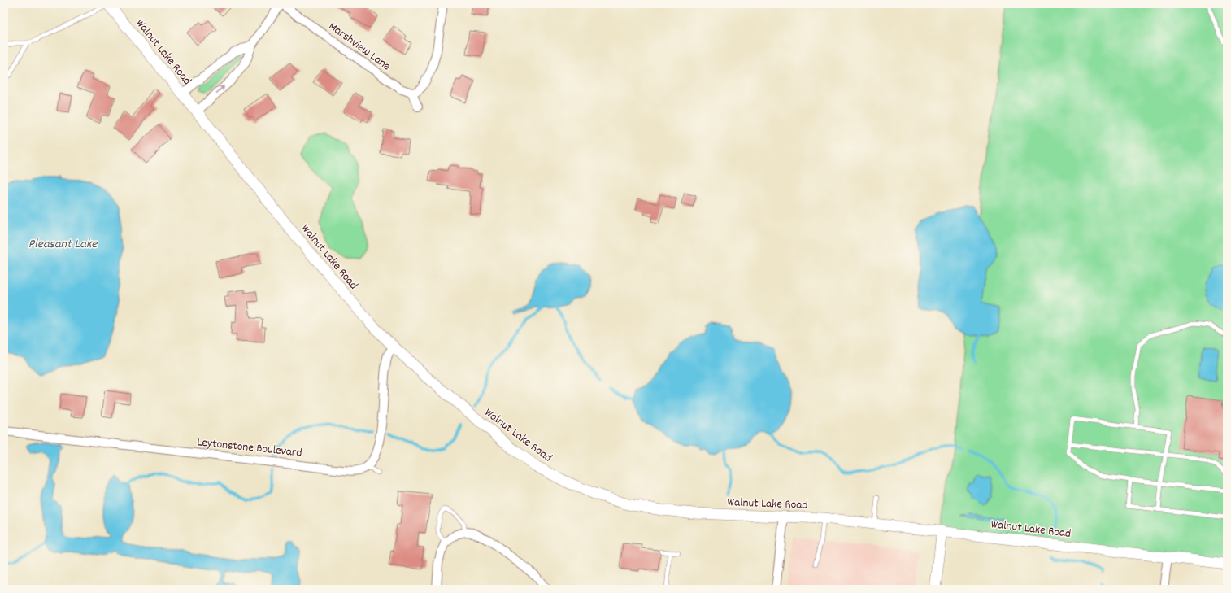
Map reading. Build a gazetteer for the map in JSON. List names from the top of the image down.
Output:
{
  "streets": {
    "street": ["Marshview Lane", "Walnut Lake Road", "Leytonstone Boulevard"]
  },
  "water": ["Pleasant Lake"]
}
